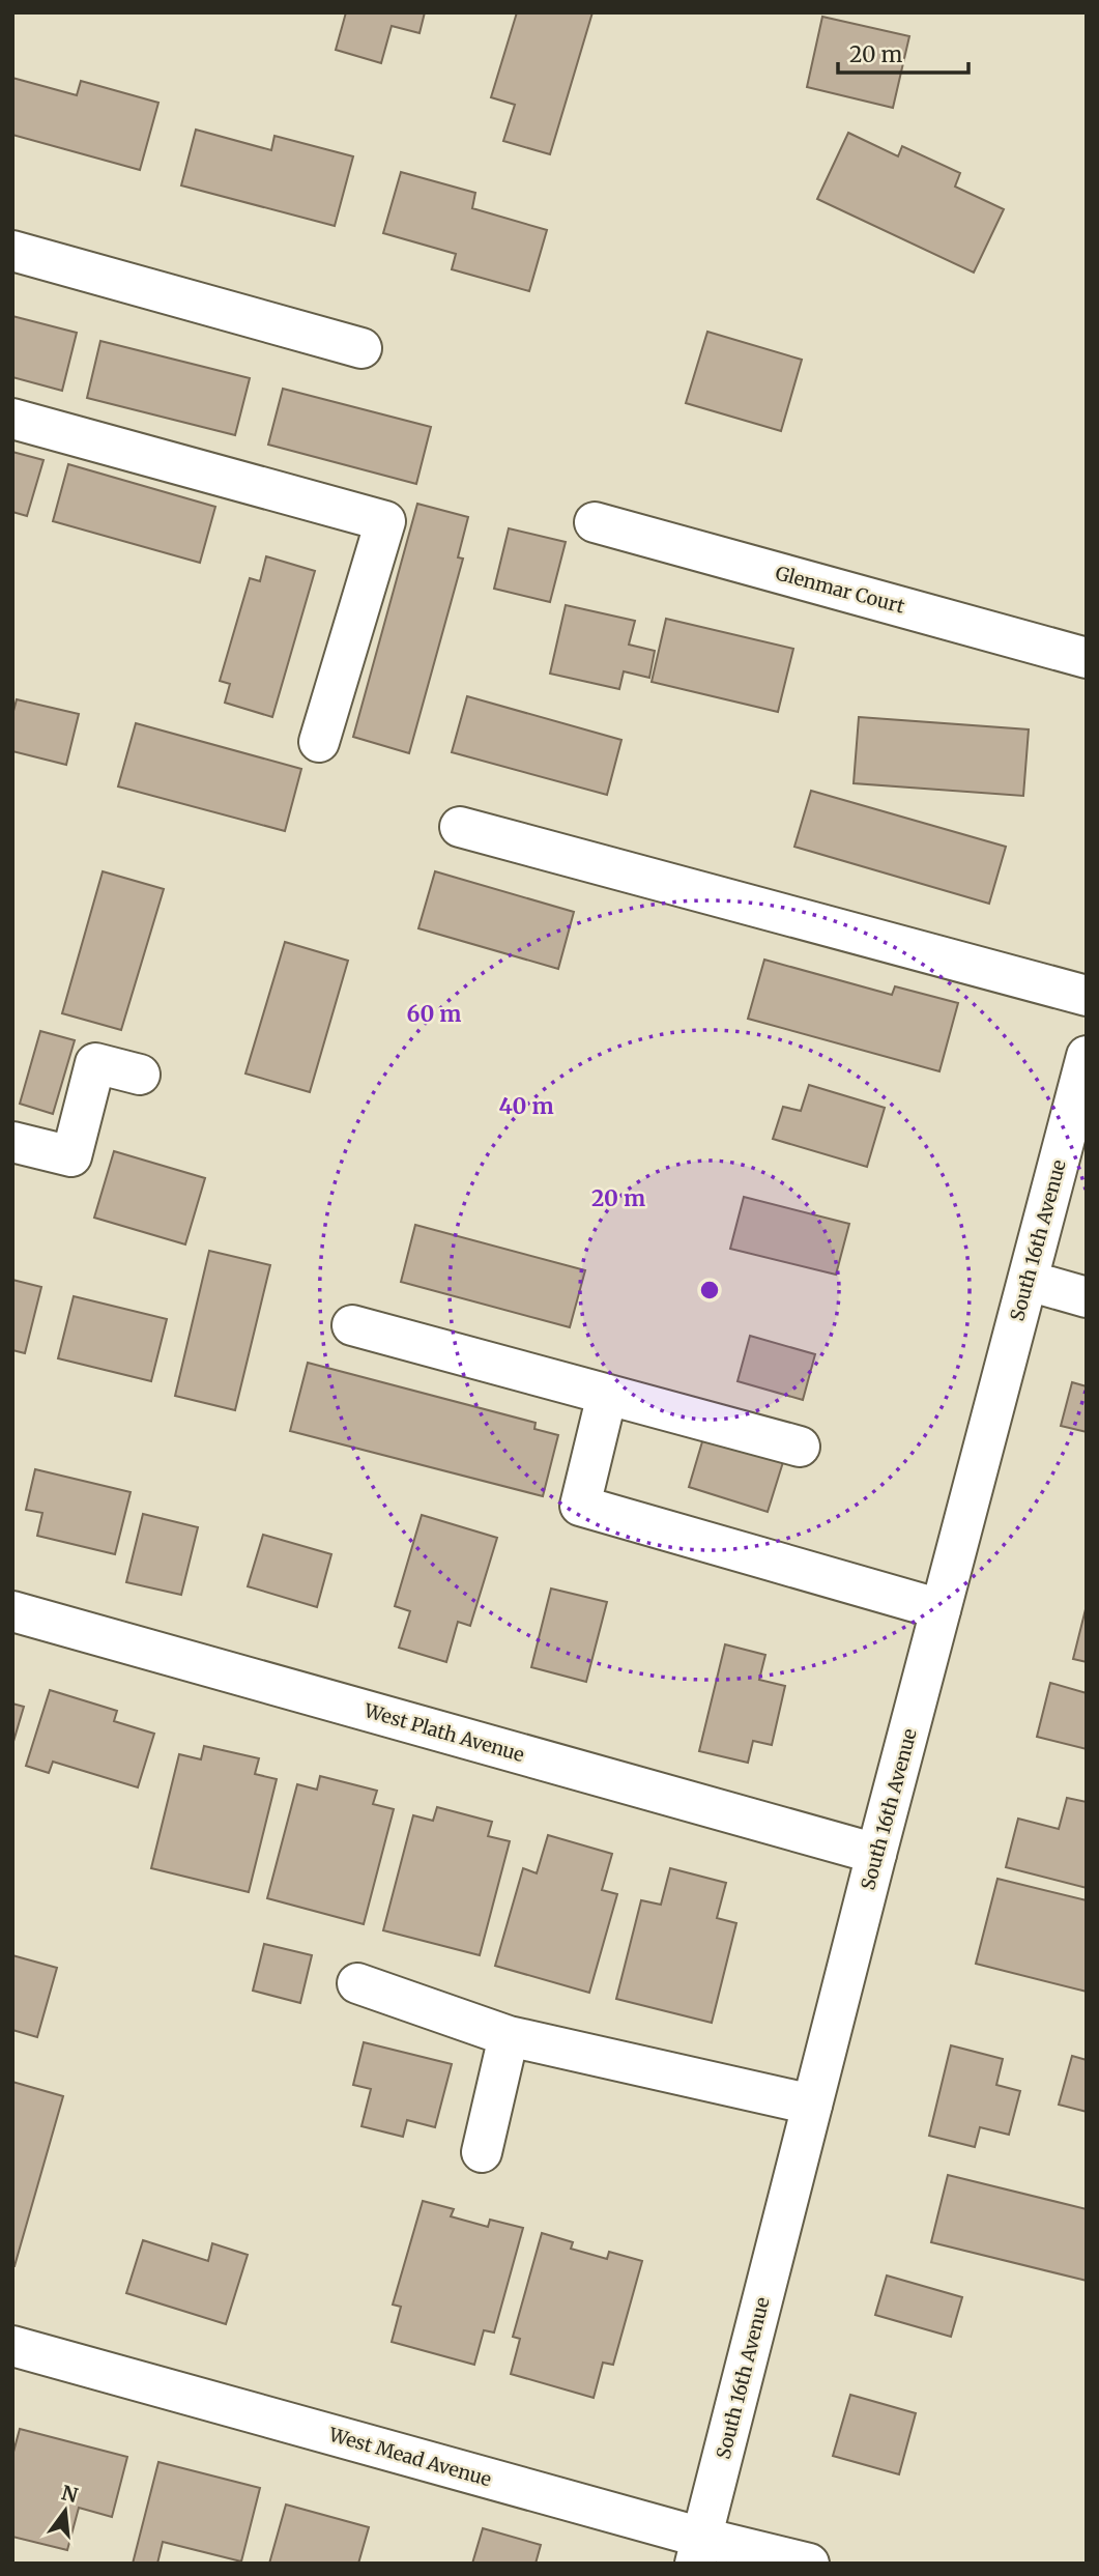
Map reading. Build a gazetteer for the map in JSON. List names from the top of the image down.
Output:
{
  "streets": {
    "street": [
      "Glenmar Court",
      "South 16th Avenue",
      "West Plath Avenue",
      "West Mead Avenue"
    ]
  },
  "crossings": [
    ["South 16th Avenue", "West Plath Avenue"],
    ["South 16th Avenue", "West Mead Avenue"]
  ],
  "scale_bar": "20 m",
  "north": "top",
  "rings": ["60 m", "40 m", "20 m"]
}
